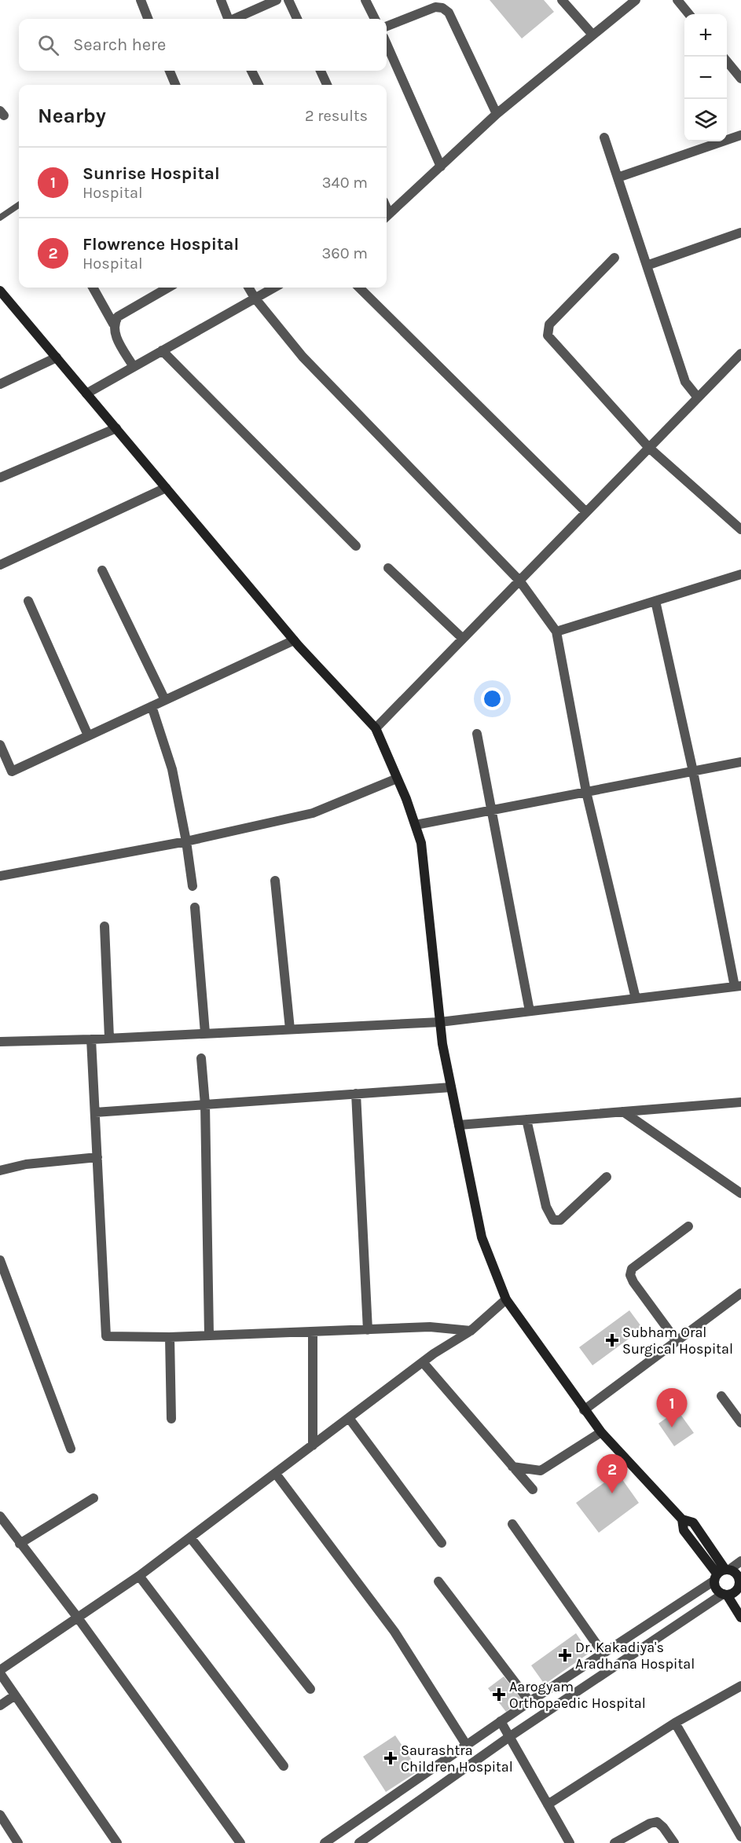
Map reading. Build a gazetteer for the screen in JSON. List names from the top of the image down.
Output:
{
  "places": {
    "health": [
      "Subham Oral Surgical Hospital",
      "Dr. Kakadiya's Aradhana Hospital",
      "Aarogyam Orthopaedic Hospital",
      "Saurashtra Children Hospital"
    ]
  },
  "page": {
    "map_buttons": ["+", "−"],
    "search": "Search here",
    "heading": ["Nearby", "2 results"],
    "list": [
      {
        "mark": "1",
        "name": "Sunrise Hospital",
        "note": "Hospital",
        "value": "340 m"
      },
      {
        "mark": "2",
        "name": "Flowrence Hospital",
        "note": "Hospital",
        "value": "360 m"
      }
    ],
    "pins": ["1", "2"]
  }
}
